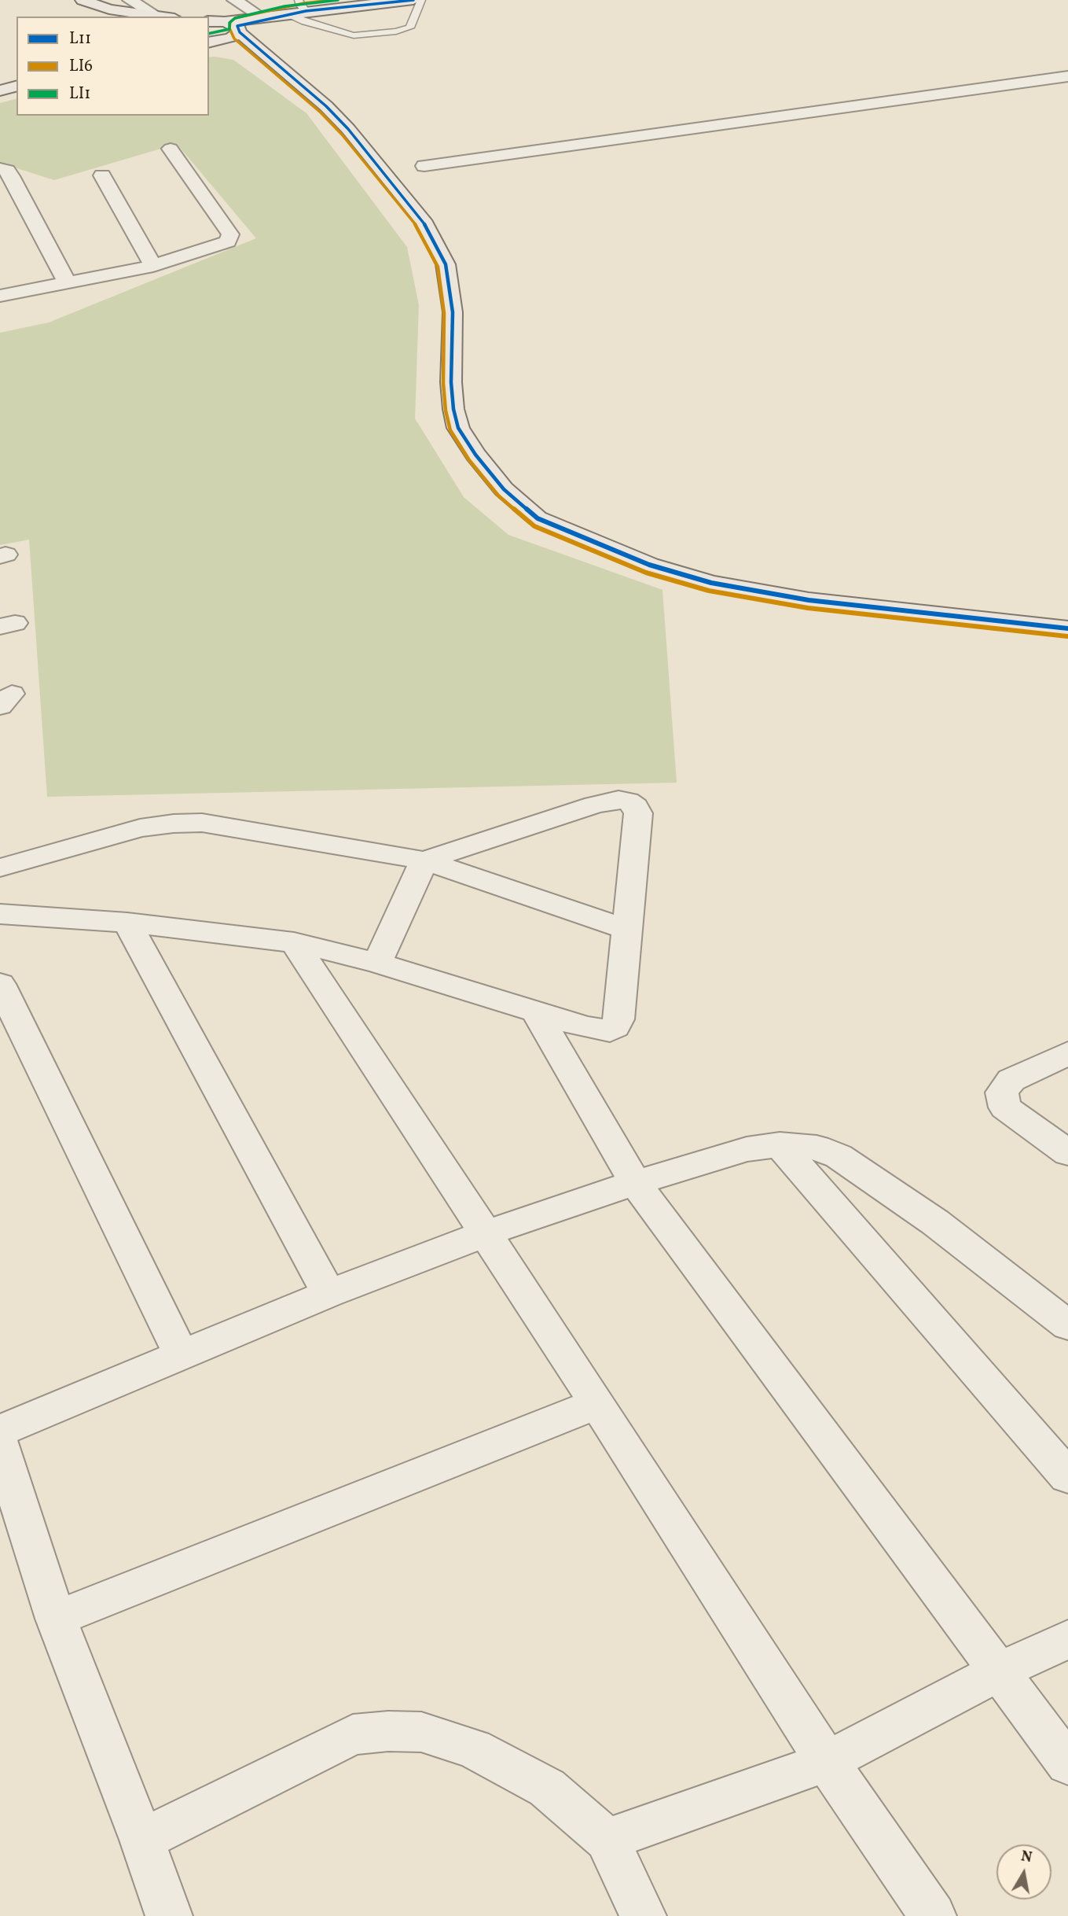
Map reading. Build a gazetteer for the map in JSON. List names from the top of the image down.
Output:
{
  "lines": ["transit line L11", "transit line LI6", "transit line LI1"],
  "legend": ["L11", "LI6", "LI1"],
  "north": "top"
}
